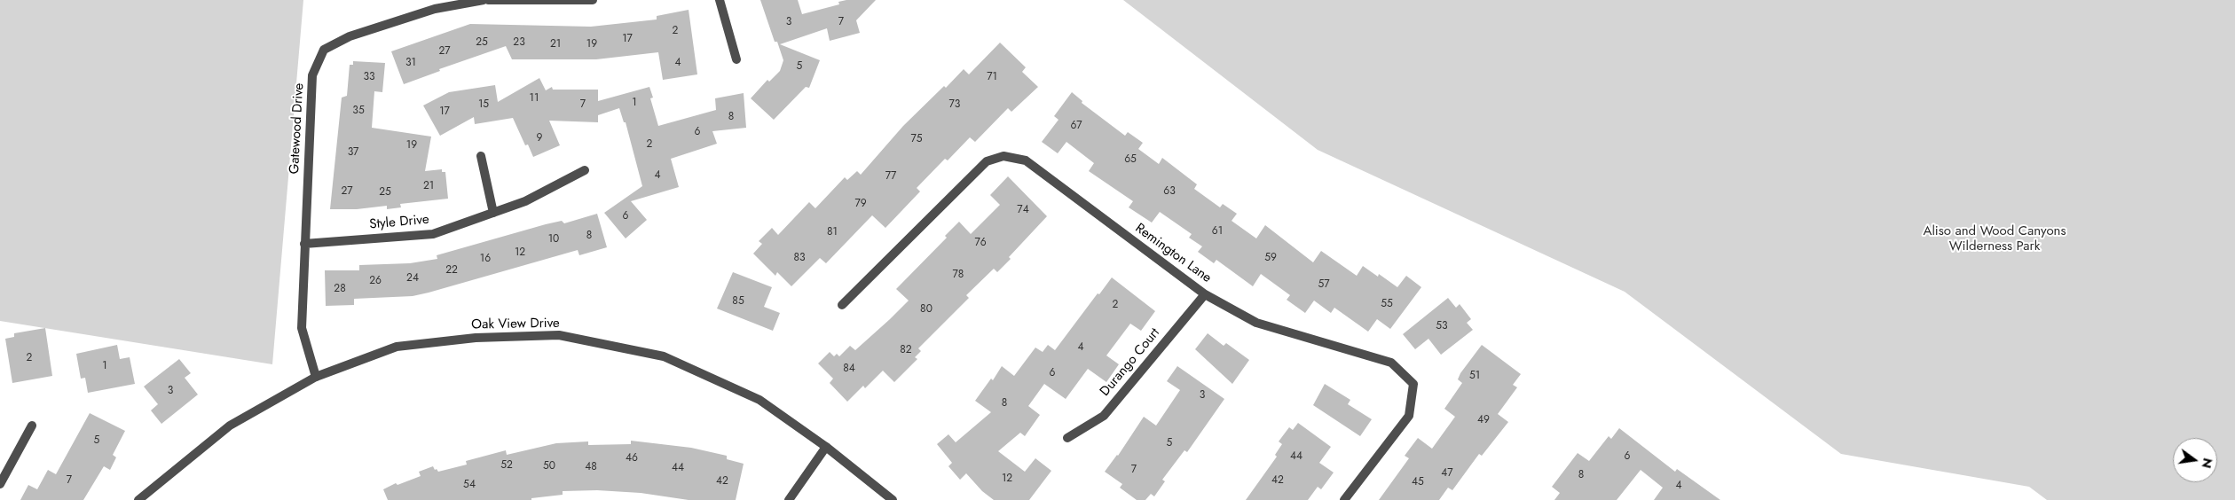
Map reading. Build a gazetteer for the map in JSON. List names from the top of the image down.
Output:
{
  "streets": {
    "street": [
      "Gatewood Drive",
      "Style Drive",
      "Remington Lane",
      "Oak View Drive",
      "Durango Court"
    ]
  },
  "crossings": [
    ["Gatewood Drive", "Style Drive"],
    ["Gatewood Drive", "Oak View Drive"],
    ["Remington Lane", "Durango Court"]
  ],
  "parks": ["Aliso and Wood Canyons Wilderness Park"],
  "house_numbers": [
    "3",
    "7",
    "2",
    "17",
    "25",
    "23",
    "21",
    "19",
    "27",
    "31",
    "4",
    "5",
    "33",
    "71",
    "11",
    "1",
    "15",
    "7",
    "73",
    "35",
    "17",
    "8",
    "67",
    "6",
    "9",
    "75",
    "2",
    "19",
    "37",
    "65",
    "4",
    "77",
    "21",
    "27",
    "63",
    "25",
    "79",
    "74",
    "6",
    "61",
    "81",
    "8",
    "10",
    "76",
    "12",
    "83",
    "59",
    "16",
    "22",
    "78",
    "24",
    "26",
    "57",
    "28",
    "85",
    "55",
    "2",
    "80",
    "53",
    "4",
    "82",
    "2",
    "1",
    "84",
    "6",
    "51",
    "3",
    "3",
    "8",
    "49",
    "5",
    "5",
    "44",
    "6",
    "46",
    "52",
    "50",
    "48",
    "44",
    "7",
    "47",
    "8",
    "12",
    "7",
    "42",
    "42",
    "45",
    "54",
    "4"
  ],
  "north": "right"
}
